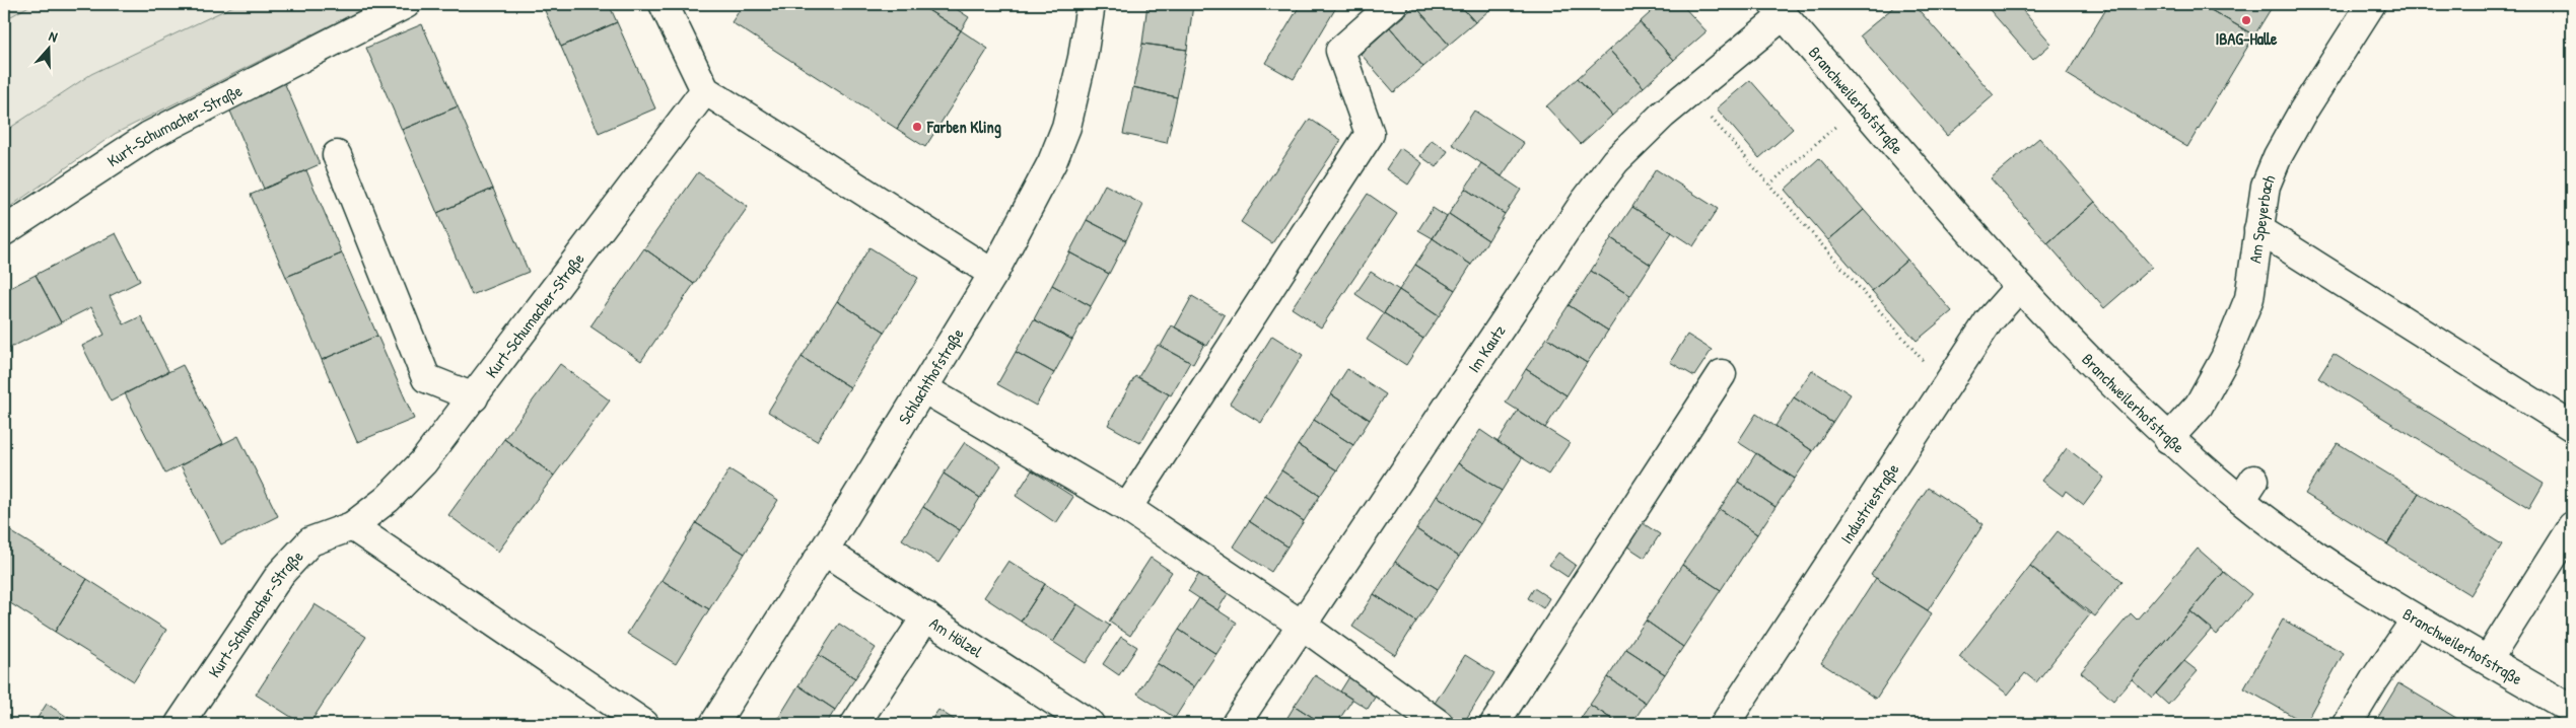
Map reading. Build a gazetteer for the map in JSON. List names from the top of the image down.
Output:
{
  "streets": {
    "street": [
      "Branchweilerhofstraße",
      "Kurt-Schumacher-Straße",
      "Am Speyerbach",
      "Im Kautz",
      "Schlachthofstraße",
      "Industriestraße",
      "Am Hölzel"
    ]
  },
  "crossings": [
    ["Branchweilerhofstraße", "Am Speyerbach"],
    ["Branchweilerhofstraße", "Im Kautz"],
    ["Branchweilerhofstraße", "Industriestraße"],
    ["Schlachthofstraße", "Am Hölzel"]
  ],
  "places": ["IBAG-Halle", "Farben Kling"],
  "north": "top"
}
